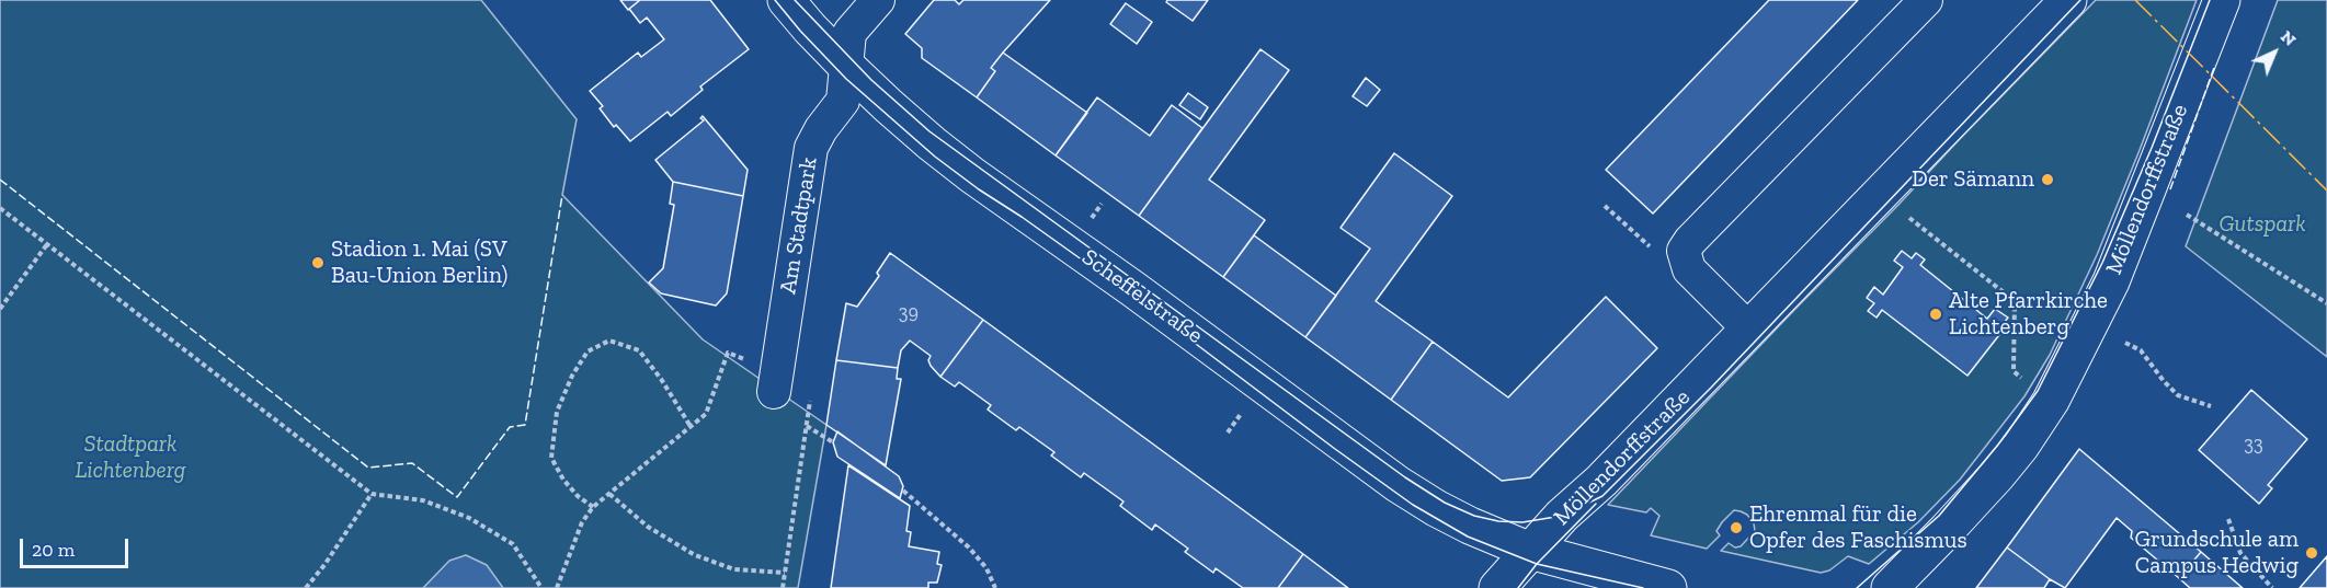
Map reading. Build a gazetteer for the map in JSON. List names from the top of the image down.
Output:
{
  "streets": {
    "main road": ["Möllendorffstraße", "Scheffelstraße"],
    "street": ["Am Stadtpark"]
  },
  "crossings": [
    ["Möllendorffstraße", "Scheffelstraße"],
    ["Am Stadtpark", "Scheffelstraße"]
  ],
  "parks": ["Gutspark", "Stadtpark Lichtenberg"],
  "places": [
    "Der Sämann",
    "Stadion 1. Mai (SV Bau-Union Berlin)",
    "Alte Pfarrkirche Lichtenberg",
    "Ehrenmal für die Opfer des Faschismus",
    "Grundschule am Campus Hedwig"
  ],
  "house_numbers": ["39", "33"],
  "scale_bar": "20 m",
  "north": "top right"
}
